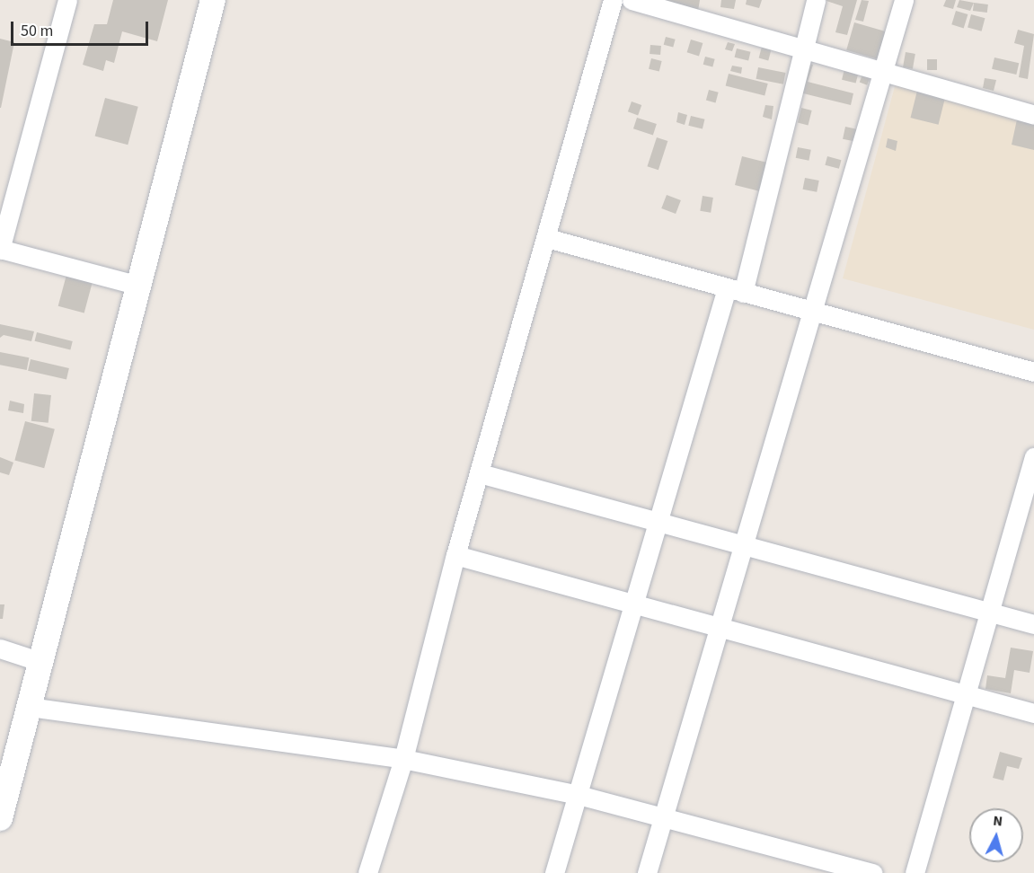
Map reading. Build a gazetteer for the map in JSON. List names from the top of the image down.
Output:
{
  "scale_bar": "50 m",
  "north": "top"
}
